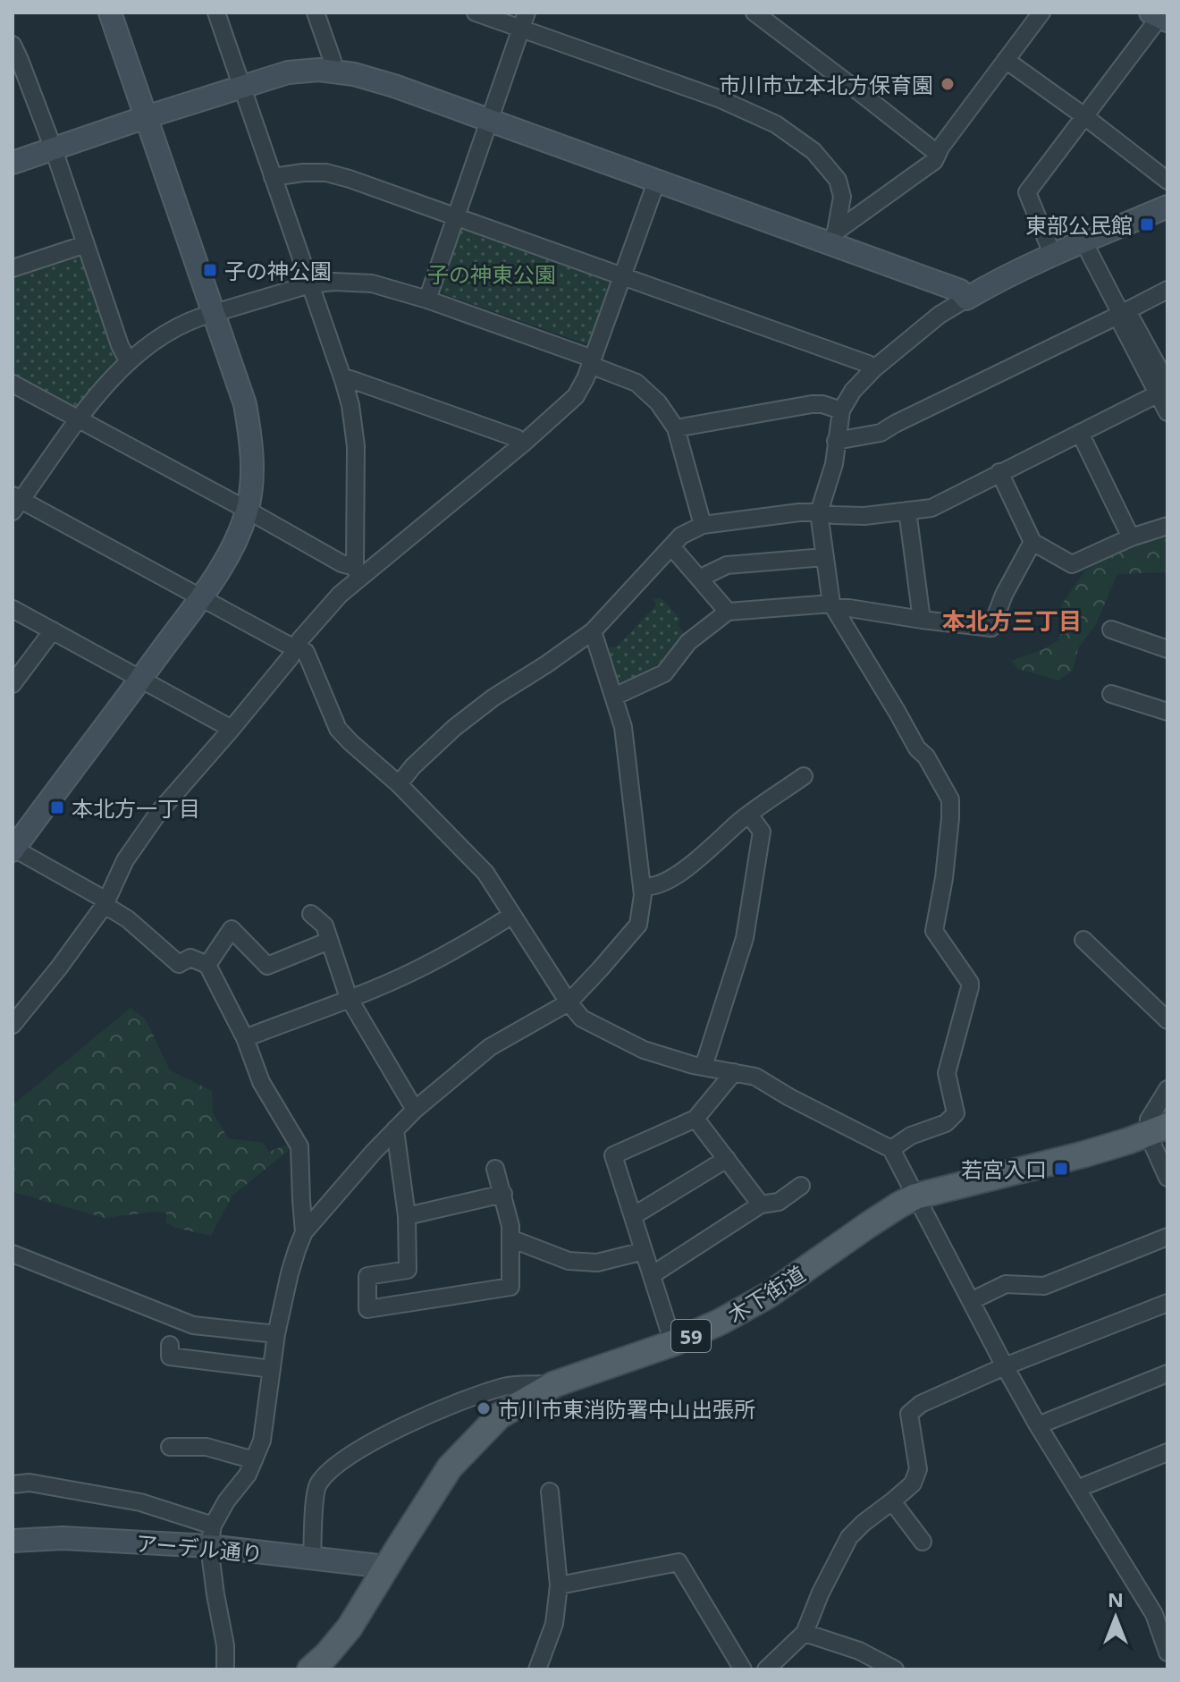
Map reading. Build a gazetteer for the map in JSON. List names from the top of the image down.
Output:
{
  "streets": {
    "main road": ["木下街道", "59"],
    "street": ["アーデル通り"]
  },
  "crossings": [
    ["木下街道", "アーデル通り"]
  ],
  "districts": ["本北方三丁目"],
  "parks": ["子の神東公園"],
  "places": {
    "other": ["市川市立本北方保育園", "市川市東消防署中山出張所"],
    "transit": [
      "東部公民館",
      "子の神公園",
      "本北方一丁目",
      "若宮入口"
    ]
  },
  "north": "top"
}
